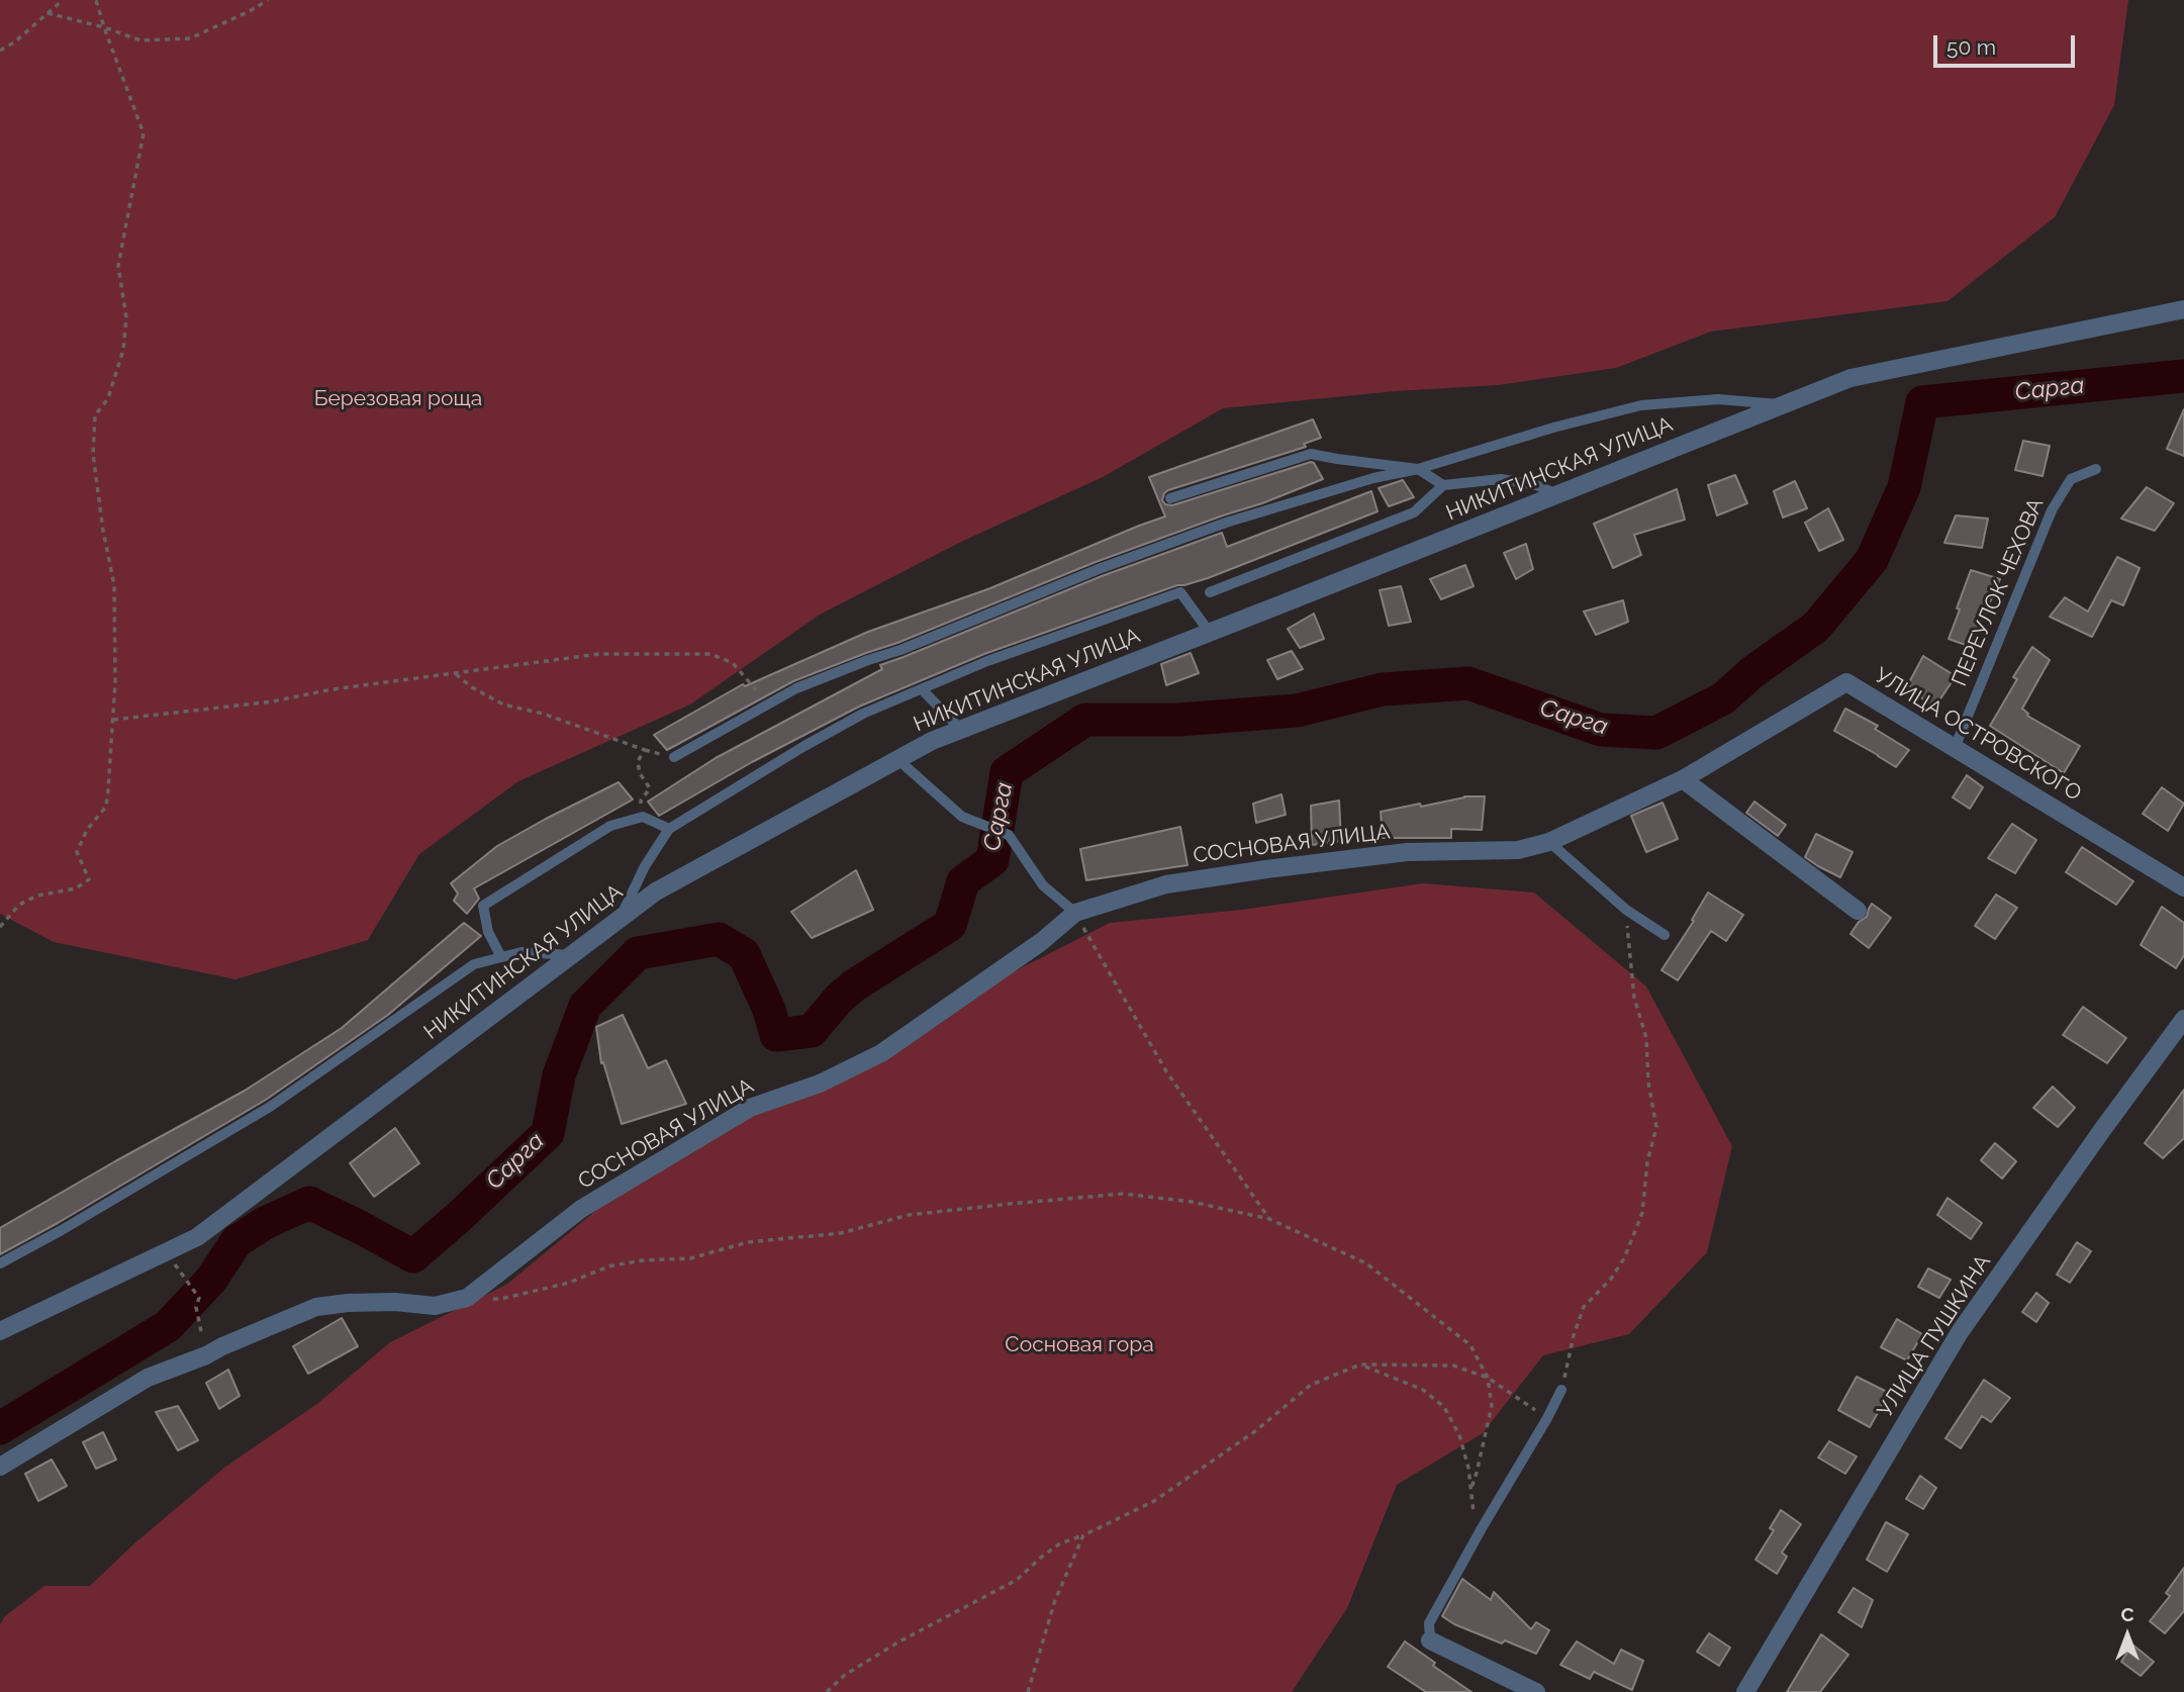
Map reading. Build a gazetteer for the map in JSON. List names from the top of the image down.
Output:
{
  "streets": {
    "street": [
      "НИКИТИНСКАЯ УЛИЦА",
      "УЛИЦА ОСТРОВСКОГО",
      "СОСНОВАЯ УЛИЦА",
      "УЛИЦА ПУШКИНА"
    ],
    "lane": ["ПЕРЕУЛОК ЧЕХОВА"]
  },
  "crossings": [
    ["ПЕРЕУЛОК ЧЕХОВА", "УЛИЦА ОСТРОВСКОГО"],
    ["УЛИЦА ОСТРОВСКОГО", "СОСНОВАЯ УЛИЦА"]
  ],
  "water": ["Сарга"],
  "parks": ["Березовая роща", "Сосновая гора"],
  "scale_bar": "50 m",
  "north": "top"
}
